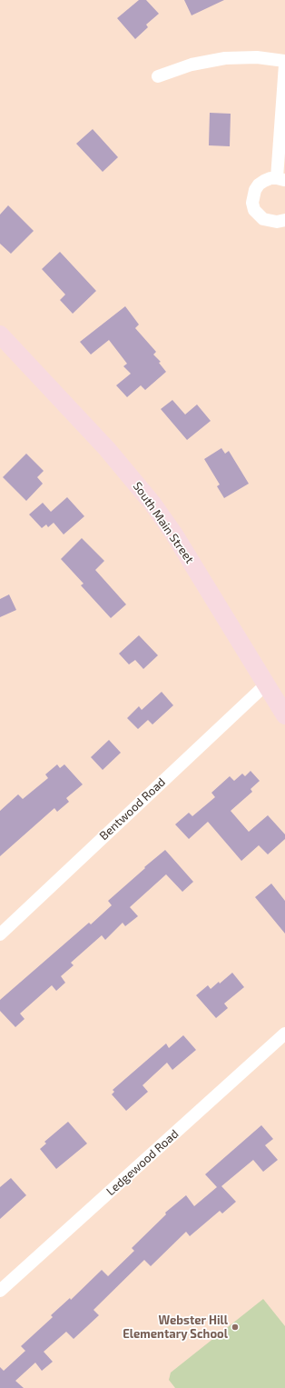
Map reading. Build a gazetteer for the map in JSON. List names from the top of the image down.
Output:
{
  "streets": {
    "main road": ["South Main Street"],
    "street": ["Bentwood Road", "Ledgewood Road"]
  },
  "crossings": [
    ["South Main Street", "Bentwood Road"]
  ],
  "places": ["Webster Hill Elementary School"]
}
